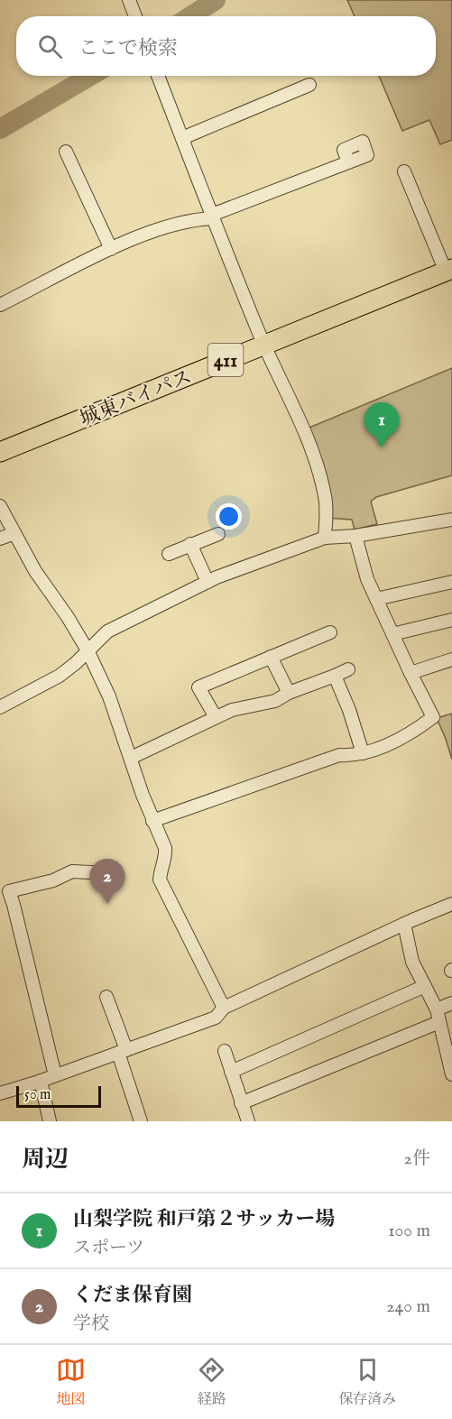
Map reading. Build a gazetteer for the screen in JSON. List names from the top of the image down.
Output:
{
  "streets": {
    "highway": ["411", "城東バイパス"]
  },
  "scale_bar": "50 m",
  "page": {
    "search": "ここで検索",
    "pins": ["1", "2"],
    "scale": "50 m",
    "heading": ["周辺", "2件"],
    "list": [
      {
        "mark": "1",
        "name": "山梨学院 和戸第２サッカー場",
        "note": "スポーツ",
        "value": "100 m"
      },
      {
        "mark": "2",
        "name": "くだま保育園",
        "note": "学校",
        "value": "240 m"
      }
    ],
    "nav": ["地図", "経路", "保存済み"]
  }
}
